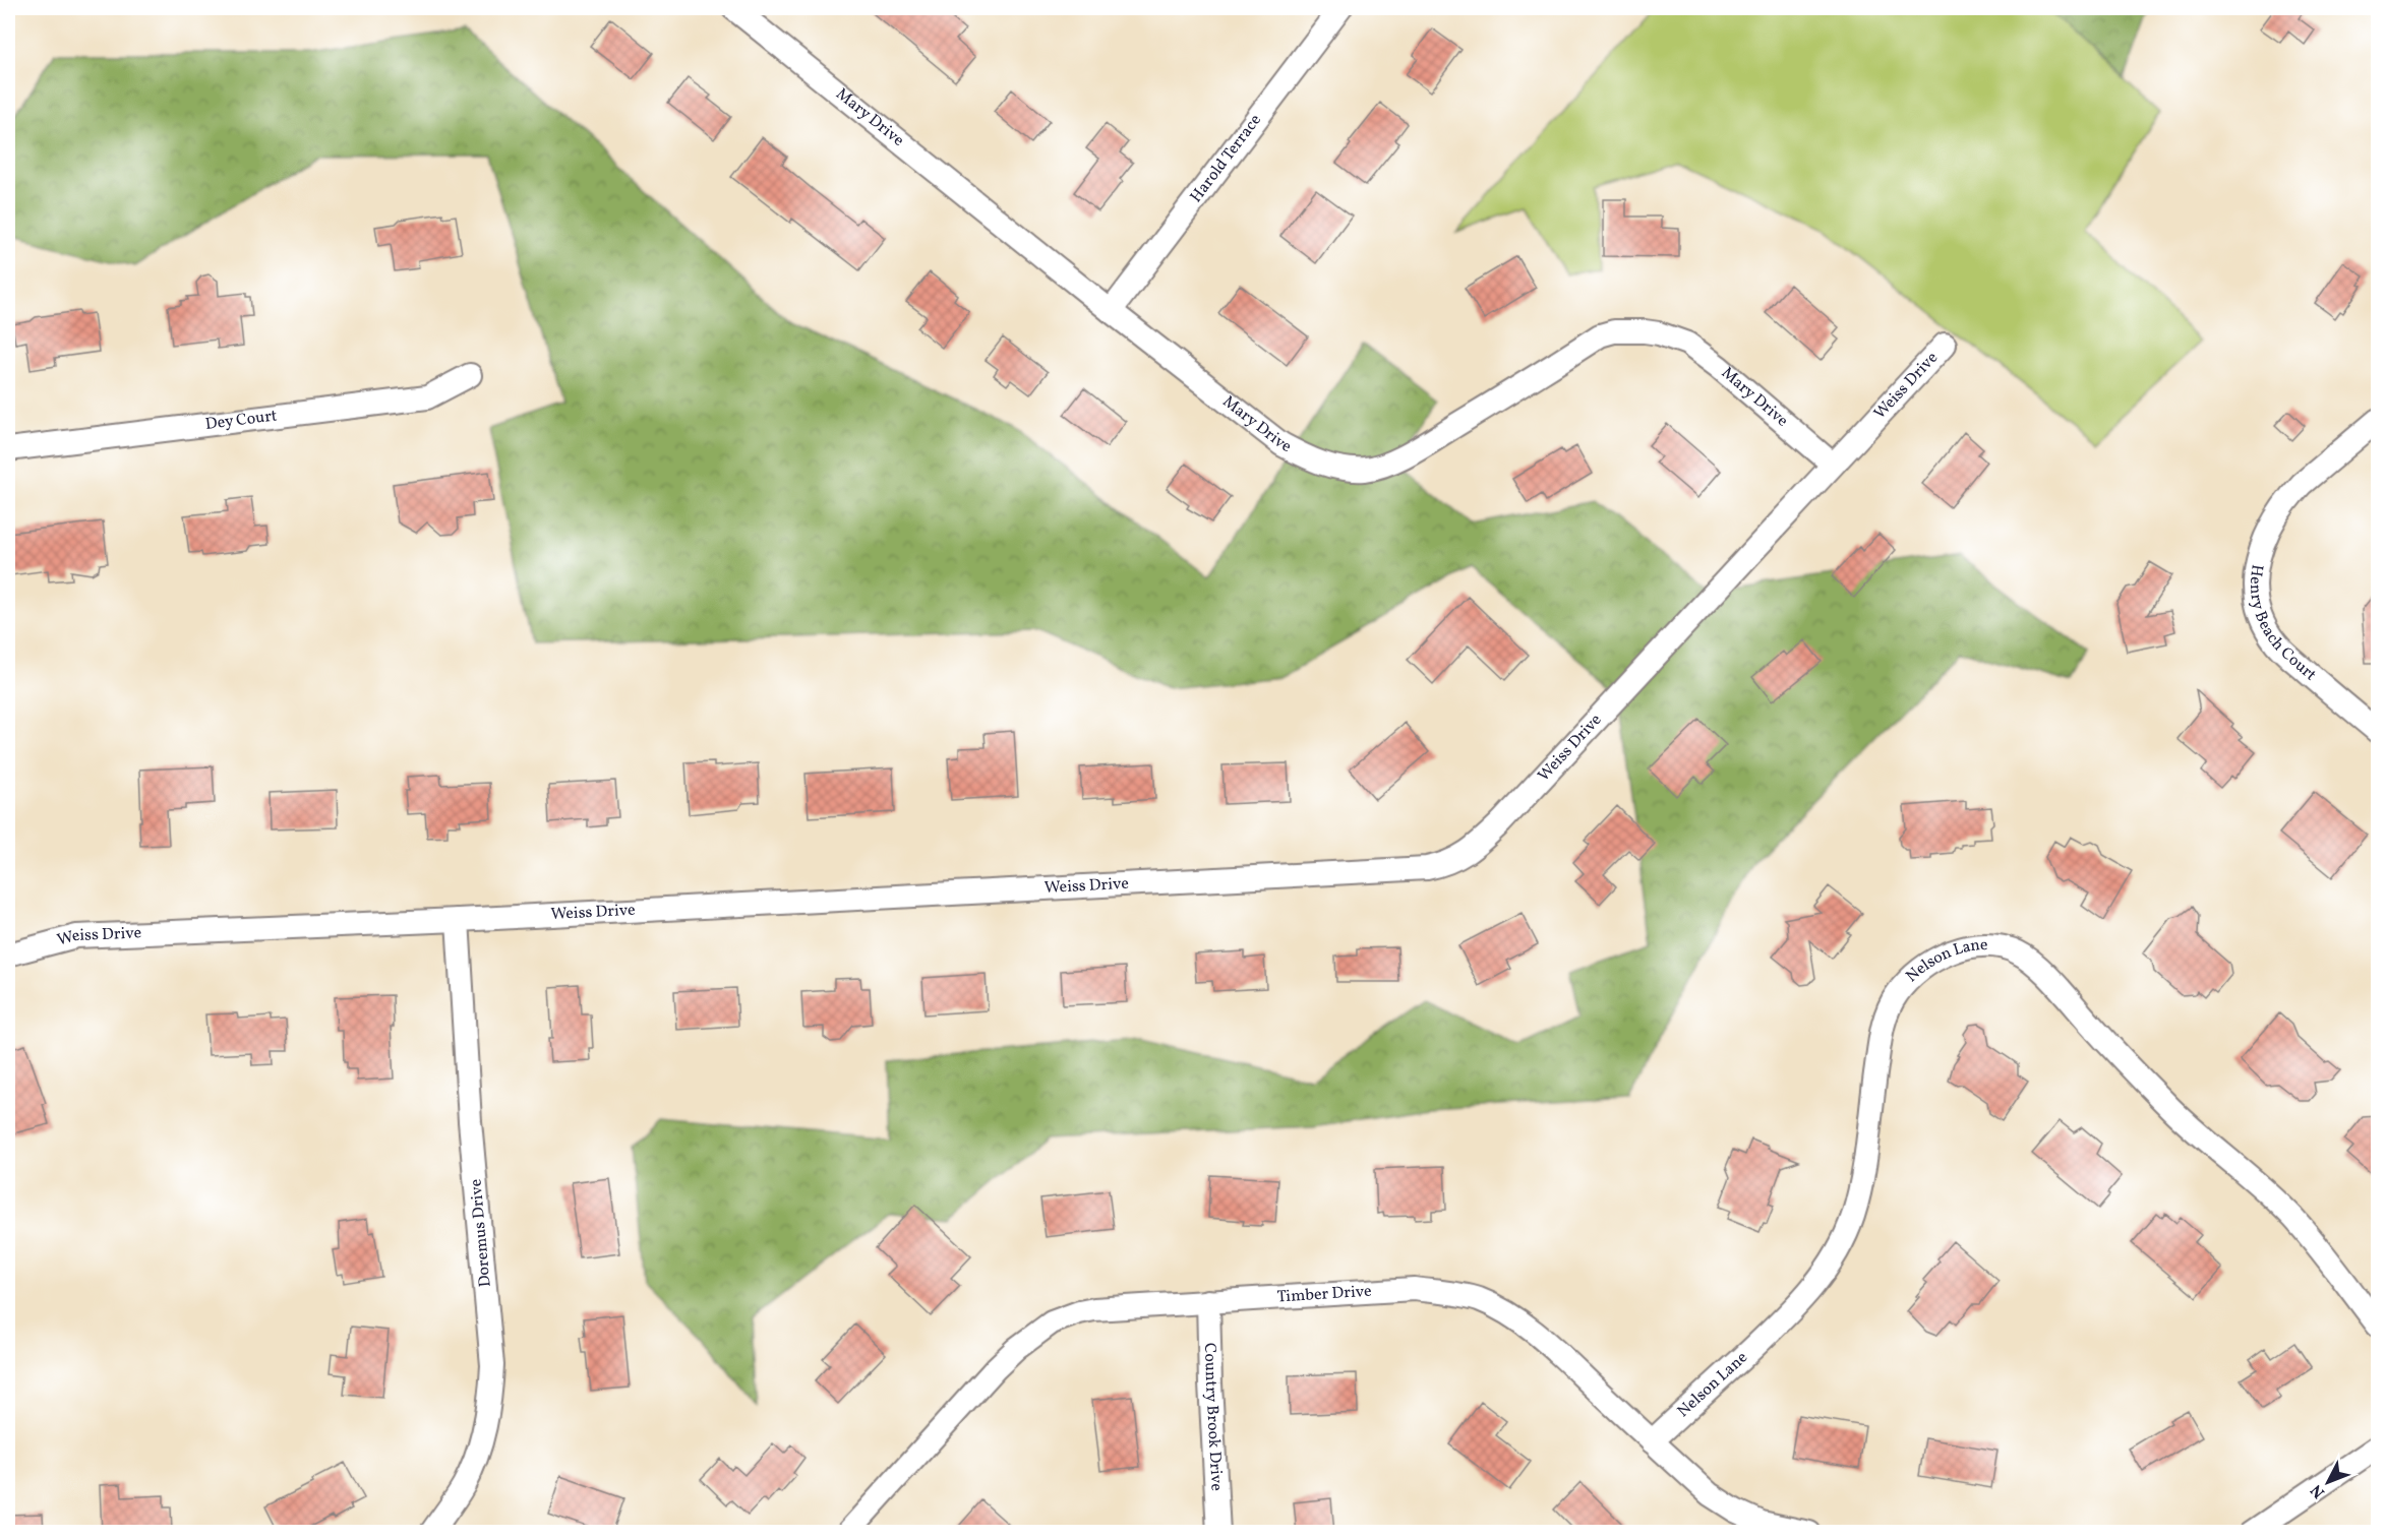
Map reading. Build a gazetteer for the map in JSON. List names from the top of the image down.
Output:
{
  "streets": {
    "street": [
      "Mary Drive",
      "Harold Terrace",
      "Weiss Drive",
      "Dey Court",
      "Henry Beach Court",
      "Nelson Lane",
      "Doremus Drive",
      "Timber Drive",
      "Country Brook Drive"
    ]
  },
  "crossings": [
    ["Mary Drive", "Harold Terrace"],
    ["Mary Drive", "Weiss Drive"],
    ["Weiss Drive", "Doremus Drive"],
    ["Nelson Lane", "Timber Drive"],
    ["Timber Drive", "Country Brook Drive"]
  ],
  "north": "bottom left"
}
